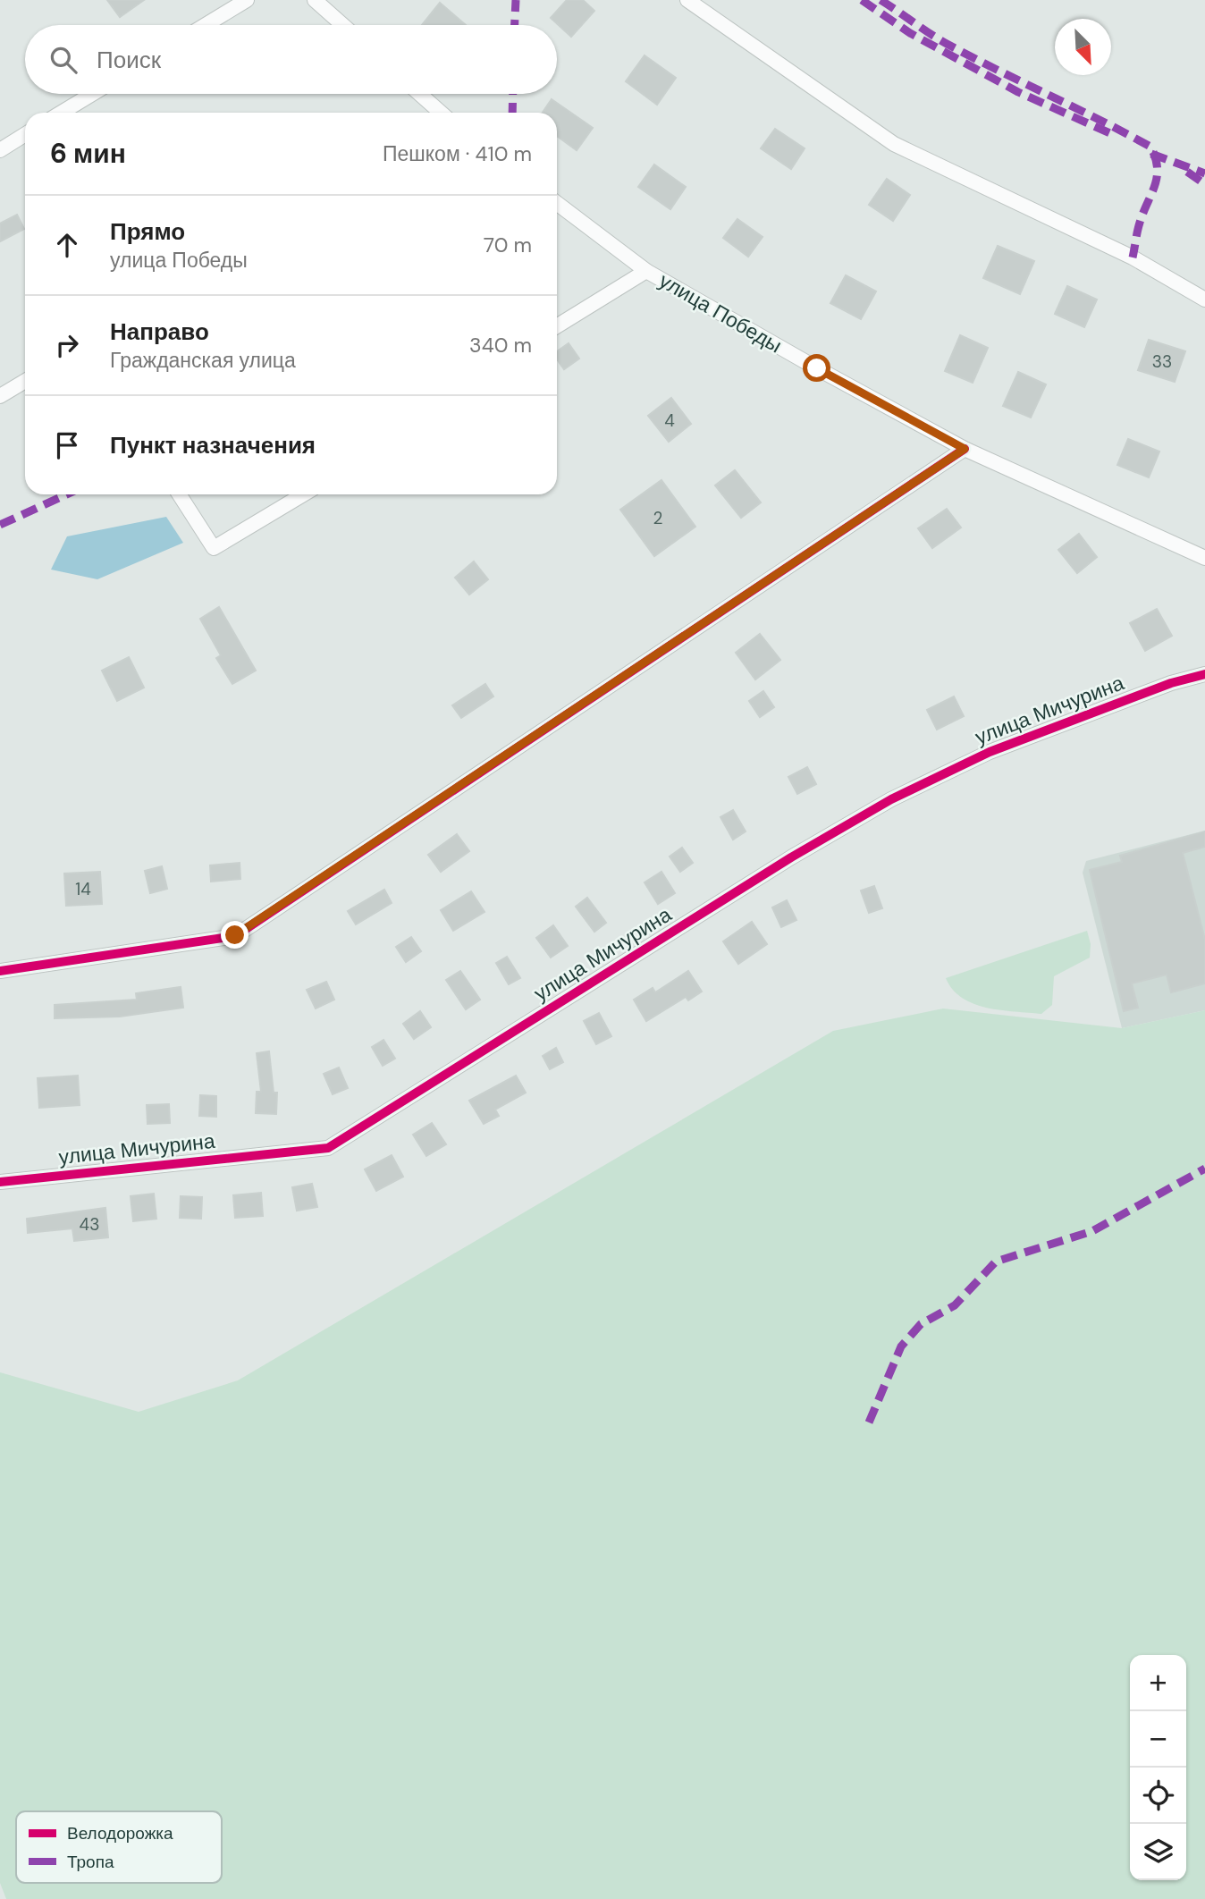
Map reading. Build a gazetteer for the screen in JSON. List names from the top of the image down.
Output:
{
  "streets": {
    "street": ["улица Победы", "улица Мичурина"]
  },
  "house_numbers": [
    "33",
    "4",
    "2",
    "14",
    "43"
  ],
  "legend": ["Велодорожка", "Тропа"],
  "north": "bottom right",
  "page": {
    "search": "Поиск",
    "heading": ["6 мин", "Пешком · 410 m"],
    "list": [
      ["Прямо", "улица Победы", "70 m"],
      ["Направо", "Гражданская улица", "340 m"],
      "Пункт назначения"
    ],
    "map_buttons": ["+", "−"]
  }
}
